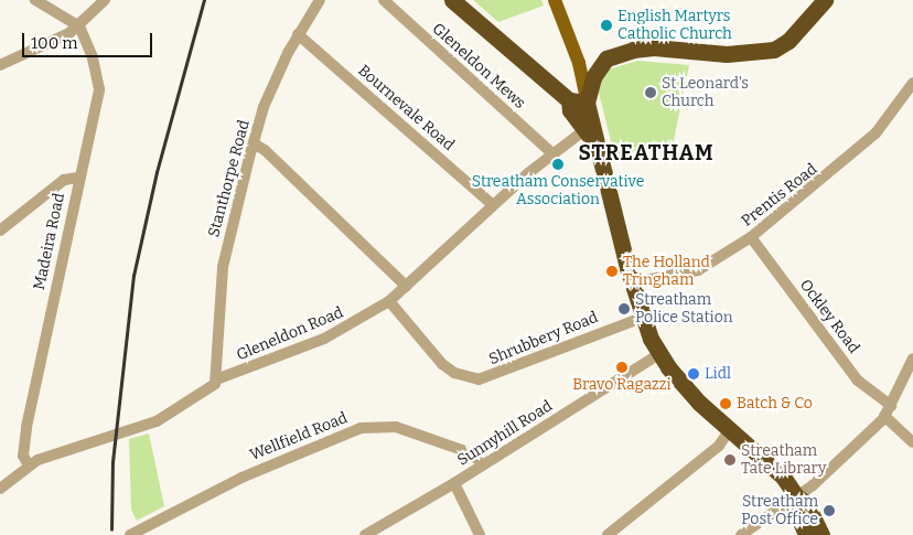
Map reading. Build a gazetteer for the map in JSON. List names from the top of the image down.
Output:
{
  "streets": {
    "street": [
      "Gleneldon Mews",
      "Bournevale Road",
      "Stanthorpe Road",
      "Prentis Road",
      "Madeira Road",
      "Ockley Road",
      "Gleneldon Road",
      "Shrubbery Road",
      "Sunnyhill Road",
      "Wellfield Road"
    ]
  },
  "crossings": [
    ["Gleneldon Mews", "Gleneldon Road"],
    ["Bournevale Road", "Stanthorpe Road"],
    ["Bournevale Road", "Gleneldon Road"],
    ["Stanthorpe Road", "Gleneldon Road"],
    ["Prentis Road", "Ockley Road"],
    ["Madeira Road", "Gleneldon Road"],
    ["Gleneldon Road", "Shrubbery Road"],
    ["Sunnyhill Road", "Wellfield Road"]
  ],
  "districts": ["STREATHAM"],
  "places": [
    "English Martyrs Catholic Church",
    "St Leonard's Church",
    "Streatham Conservative Association",
    "The Holland Tringham",
    "Streatham Police Station",
    "Bravo Ragazzi",
    "Lidl",
    "Batch & Co",
    "Streatham Tate Library",
    "Streatham Post Office"
  ],
  "scale_bar": "100 m"
}
